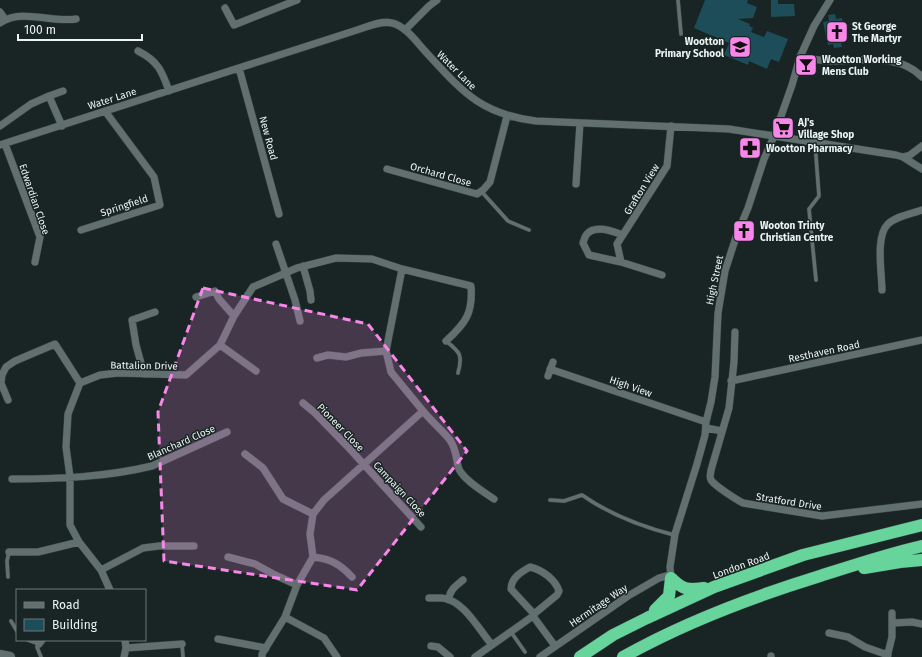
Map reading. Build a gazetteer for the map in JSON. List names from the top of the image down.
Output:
{
  "streets": {
    "highway": ["London Road"],
    "street": [
      "Water Lane",
      "New Road",
      "Orchard Close",
      "Grafton View",
      "Edwardian Close",
      "Springfield",
      "High Street",
      "Resthaven Road",
      "Battalion Drive",
      "High View",
      "Pioneer Close",
      "Blanchard Close",
      "Campaign Close",
      "Stratford Drive",
      "Hermitage Way"
    ]
  },
  "crossings": [
    ["Water Lane", "New Road"],
    ["Water Lane", "Orchard Close"],
    ["Water Lane", "Grafton View"],
    ["Water Lane", "Edwardian Close"],
    ["Water Lane", "Springfield"],
    ["Water Lane", "High Street"],
    ["High Street", "High View"],
    ["High Street", "Hermitage Way"],
    ["Resthaven Road", "Stratford Drive"],
    ["Pioneer Close", "Campaign Close"]
  ],
  "places": {
    "church": ["St George The Martyr", "Wooton Trinty Christian Centre"],
    "school or university": ["Wootton Primary School"],
    "bar": ["Wootton Working Mens Club"],
    "supermarket": ["AJ's Village Shop"],
    "pharmacy": ["Wootton Pharmacy"]
  },
  "legend": ["Road", "Building"],
  "scale_bar": "100 m"
}
